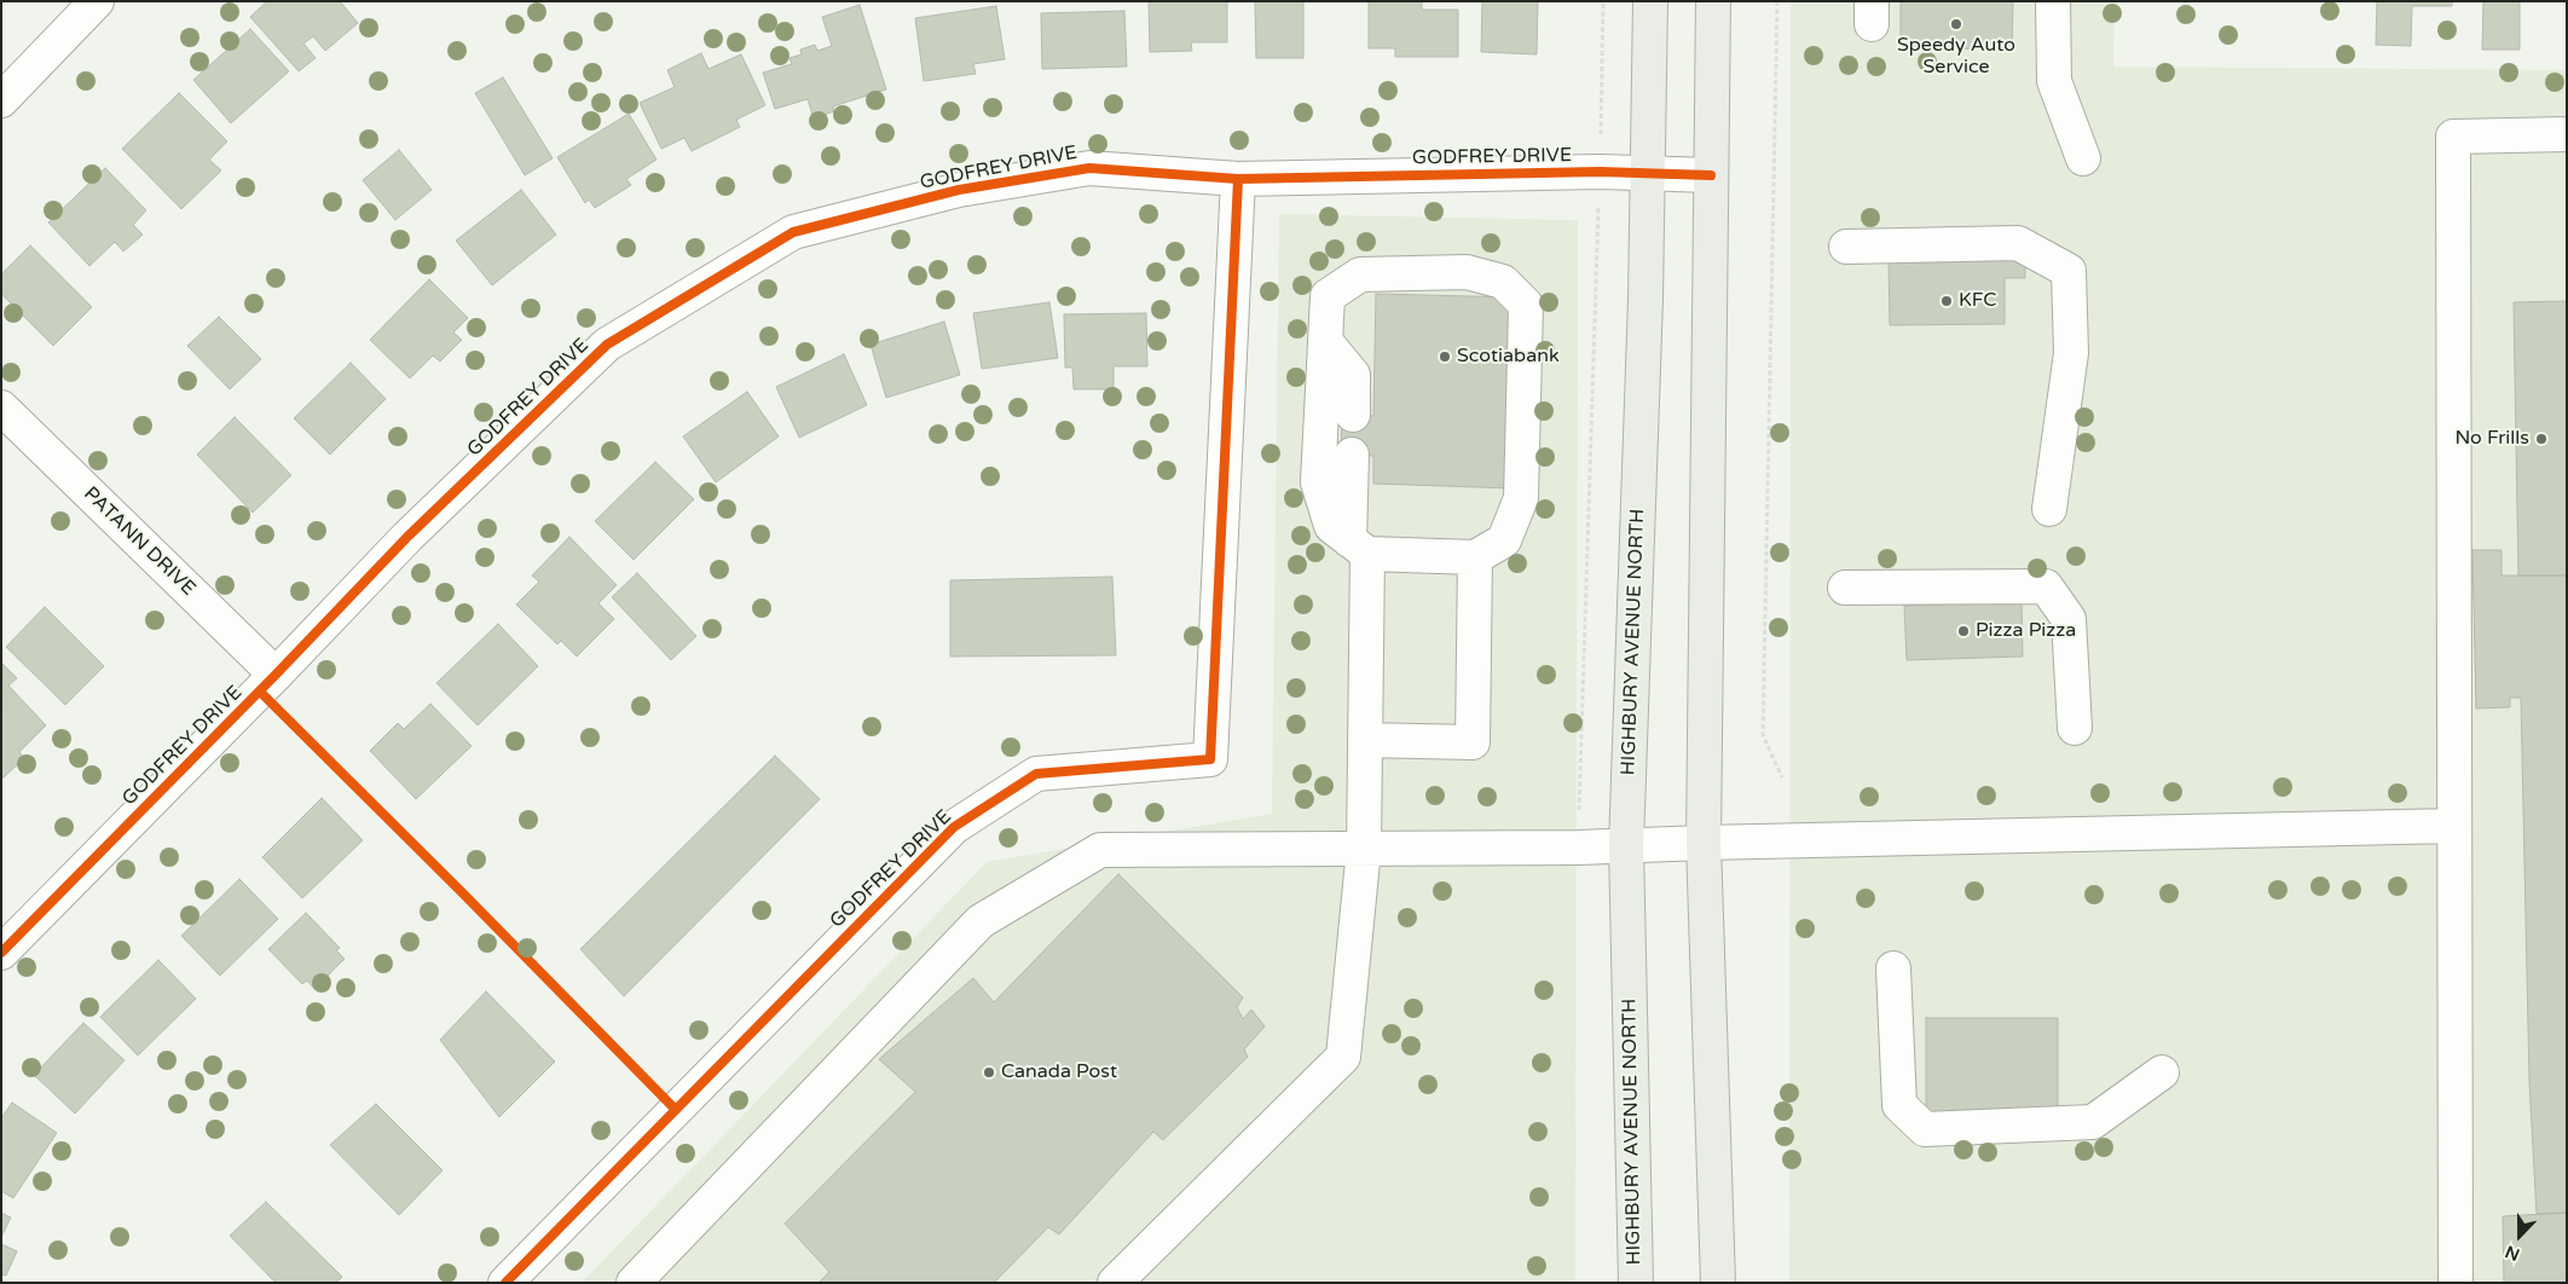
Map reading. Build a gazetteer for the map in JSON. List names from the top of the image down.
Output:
{
  "streets": {
    "main road": ["HIGHBURY AVENUE NORTH"],
    "street": ["GODFREY DRIVE", "PATANN DRIVE"]
  },
  "crossings": [
    ["GODFREY DRIVE", "PATANN DRIVE"],
    ["GODFREY DRIVE", "HIGHBURY AVENUE NORTH"]
  ],
  "places": [
    "Speedy Auto Service",
    "KFC",
    "Scotiabank",
    "No Frills",
    "Pizza Pizza",
    "Canada Post"
  ],
  "north": "bottom"
}
